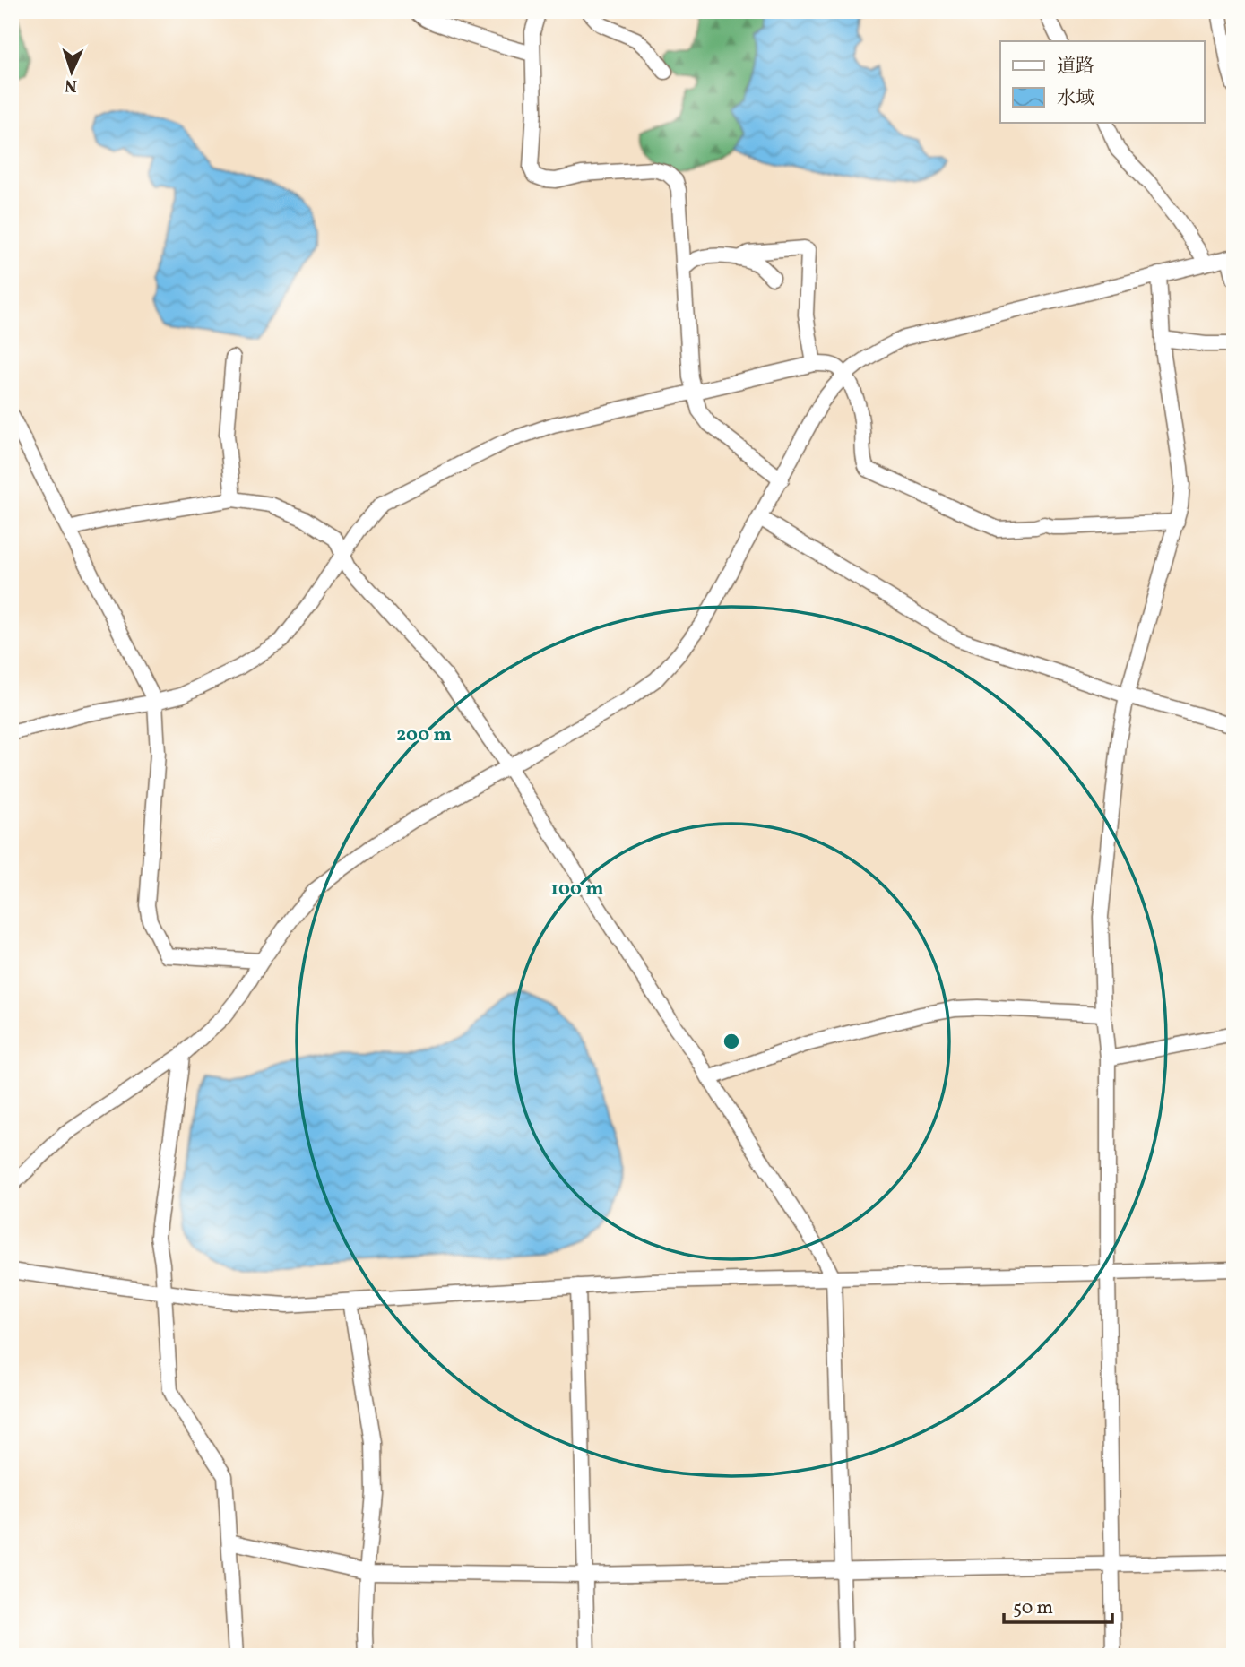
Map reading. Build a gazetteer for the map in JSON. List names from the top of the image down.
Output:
{
  "legend": ["道路", "水域"],
  "scale_bar": "50 m",
  "north": "bottom",
  "rings": ["200 m", "100 m"]
}
